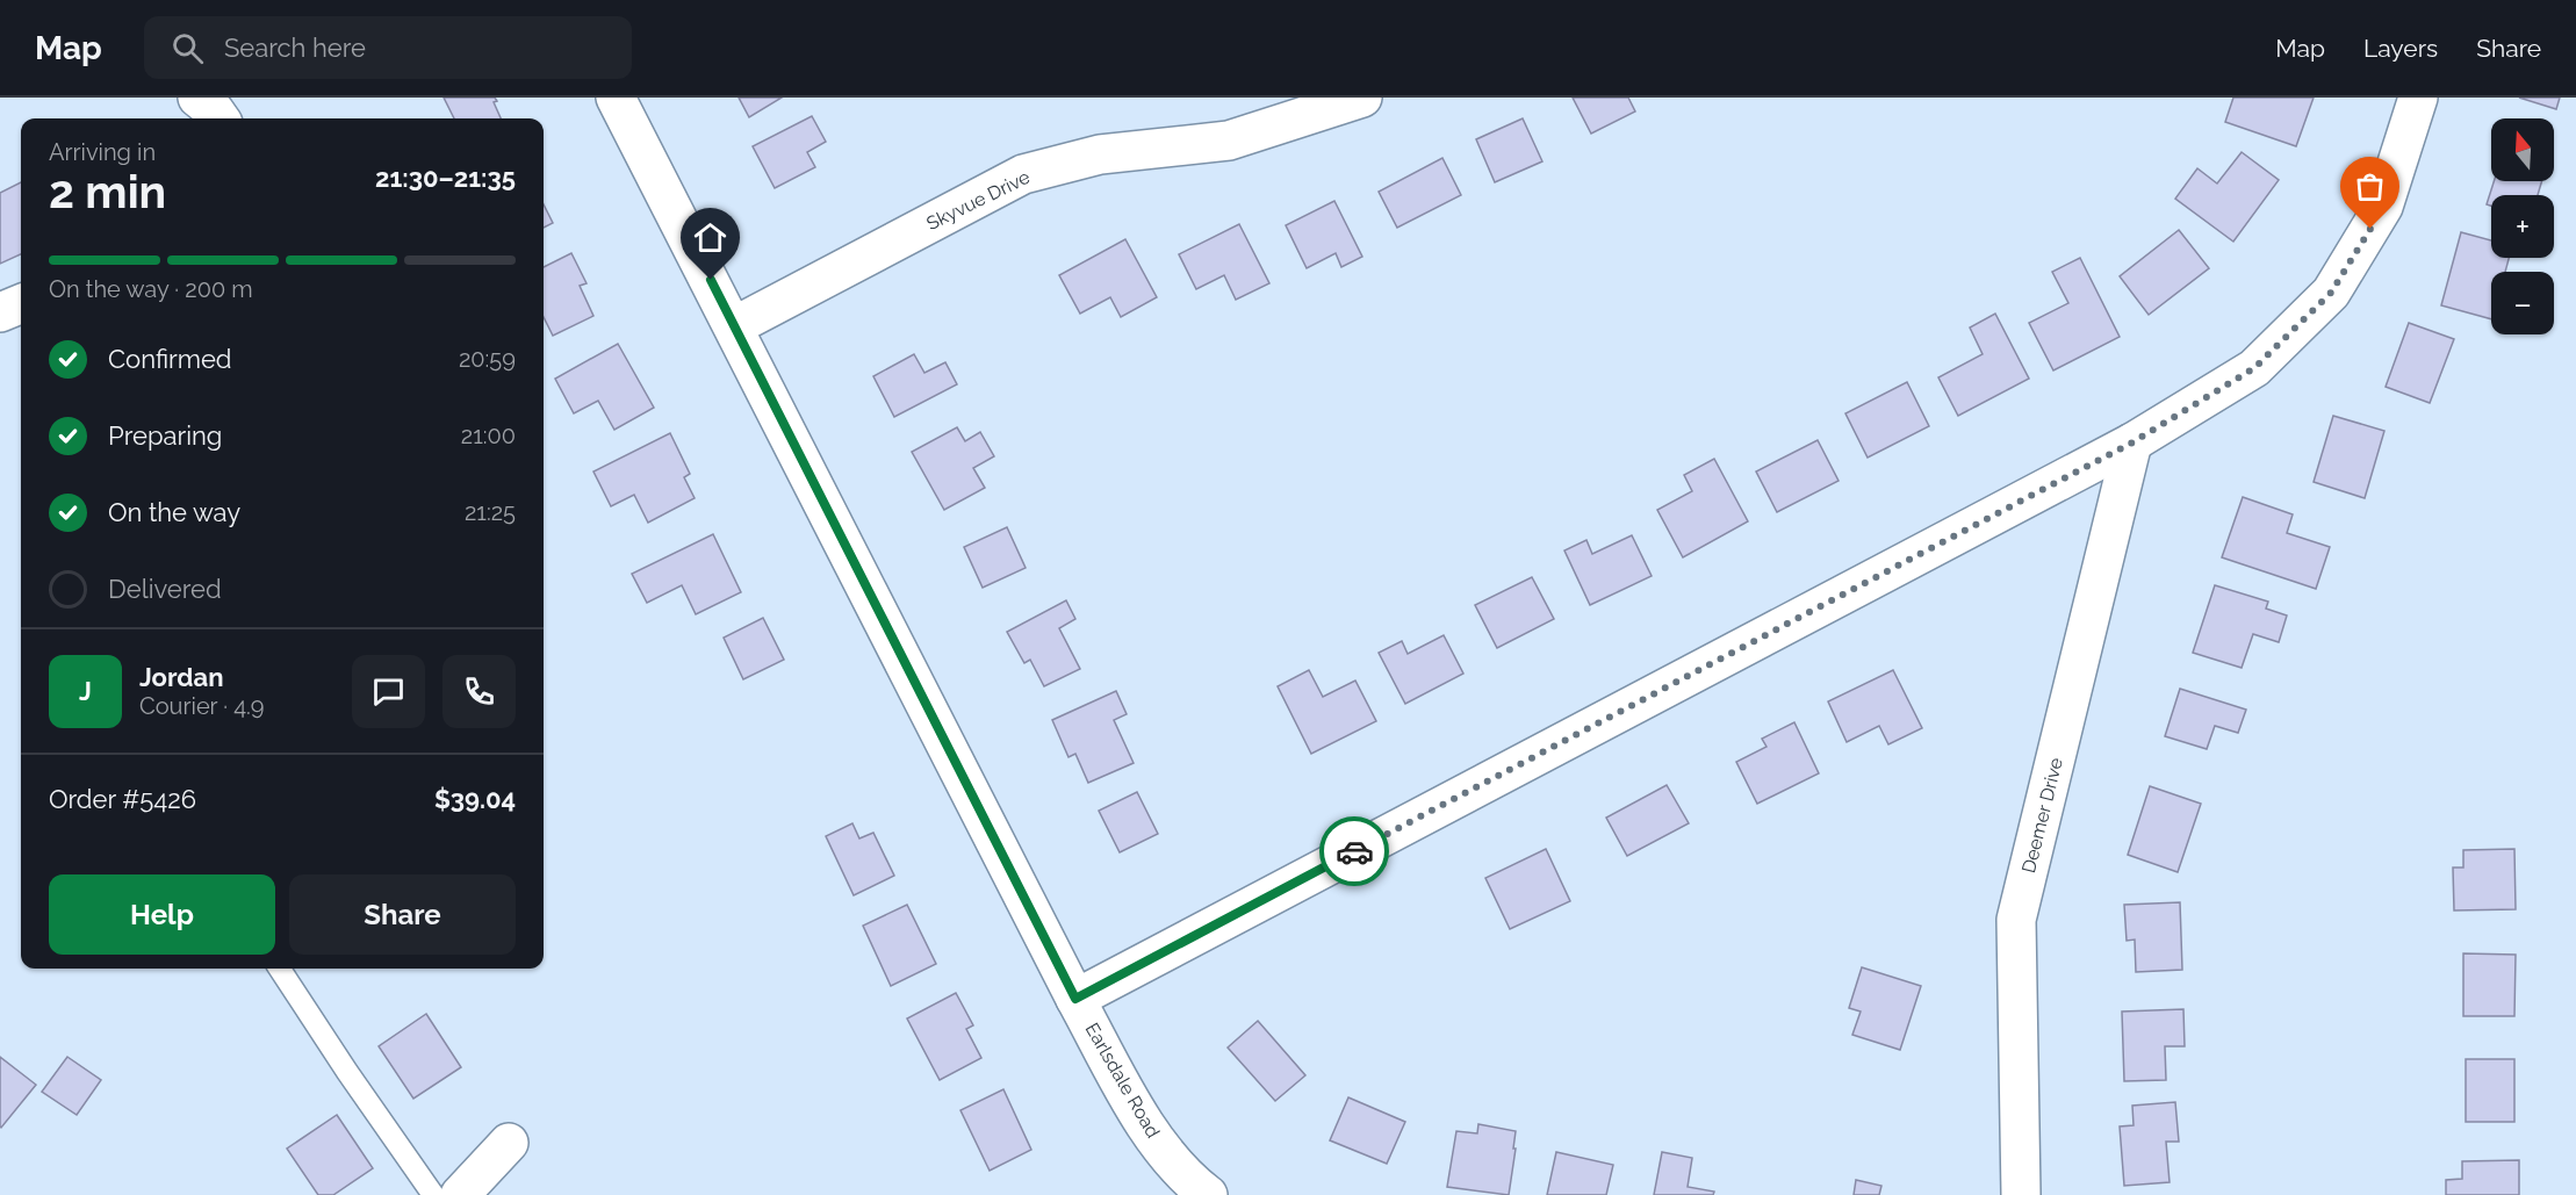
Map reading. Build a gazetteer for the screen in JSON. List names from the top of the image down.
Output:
{
  "streets": {
    "street": ["Skyvue Drive", "Deemer Drive", "Earlsdale Road"]
  },
  "crossings": [
    ["Skyvue Drive", "Earlsdale Road"]
  ],
  "north": "top",
  "page": {
    "header": "Map",
    "search": "Search here",
    "nav": ["Map", "Layers", "Share"],
    "map_buttons": ["+", "−"],
    "heading": ["2 min", "Arriving in", "21:30–21:35"],
    "panel": [
      "Jordan",
      "Courier · 4.9",
      "Order #5426",
      "$39.04"
    ],
    "bar": "On the way · 200 m",
    "list": [
      ["Confirmed", "20:59"],
      ["Preparing", "21:00"],
      ["On the way", "21:25"],
      "Delivered"
    ],
    "round": "J",
    "buttons": ["Help", "Share"]
  }
}
